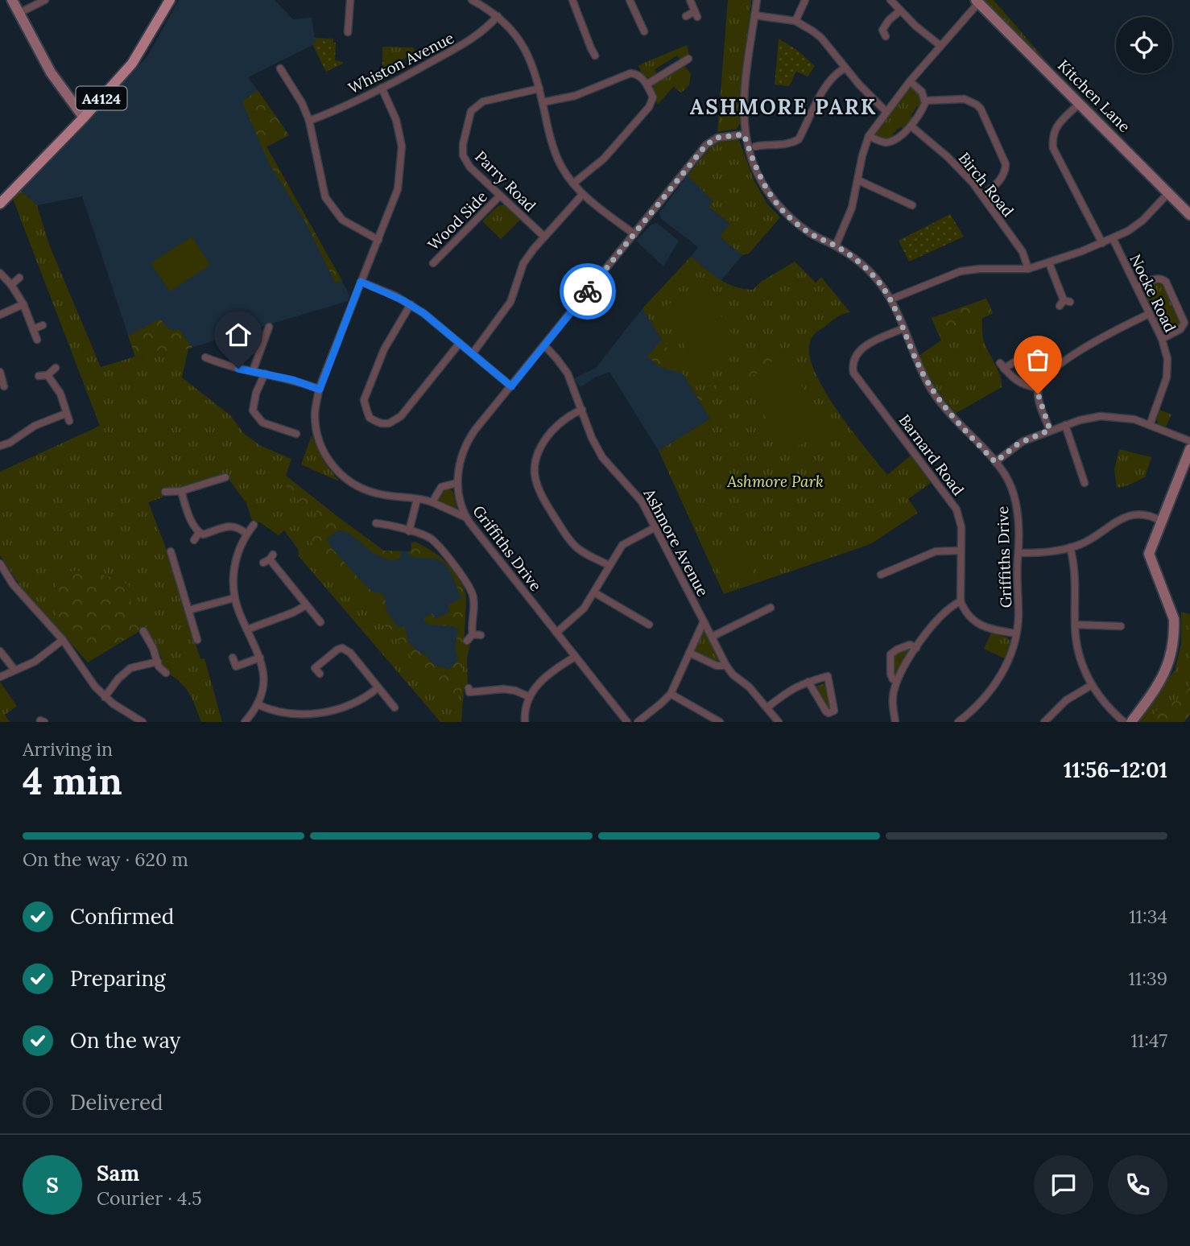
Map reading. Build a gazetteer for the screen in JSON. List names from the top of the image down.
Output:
{
  "streets": {
    "main road": ["A4124"],
    "street": [
      "Whiston Avenue",
      "Kitchen Lane",
      "Parry Road",
      "Birch Road",
      "Wood Side",
      "Nocke Road",
      "Barnard Road",
      "Ashmore Avenue",
      "Griffiths Drive"
    ]
  },
  "crossings": [
    ["Parry Road", "Wood Side"],
    ["Barnard Road", "Griffiths Drive"],
    ["Ashmore Avenue", "Griffiths Drive"]
  ],
  "districts": ["ASHMORE PARK"],
  "parks": ["Ashmore Park"],
  "page": {
    "heading": ["4 min", "Arriving in", "11:56–12:01"],
    "panel": ["Sam", "Courier · 4.5"],
    "bar": "On the way · 620 m",
    "list": [
      ["Confirmed", "11:34"],
      ["Preparing", "11:39"],
      ["On the way", "11:47"],
      "Delivered"
    ],
    "round": "S"
  }
}
